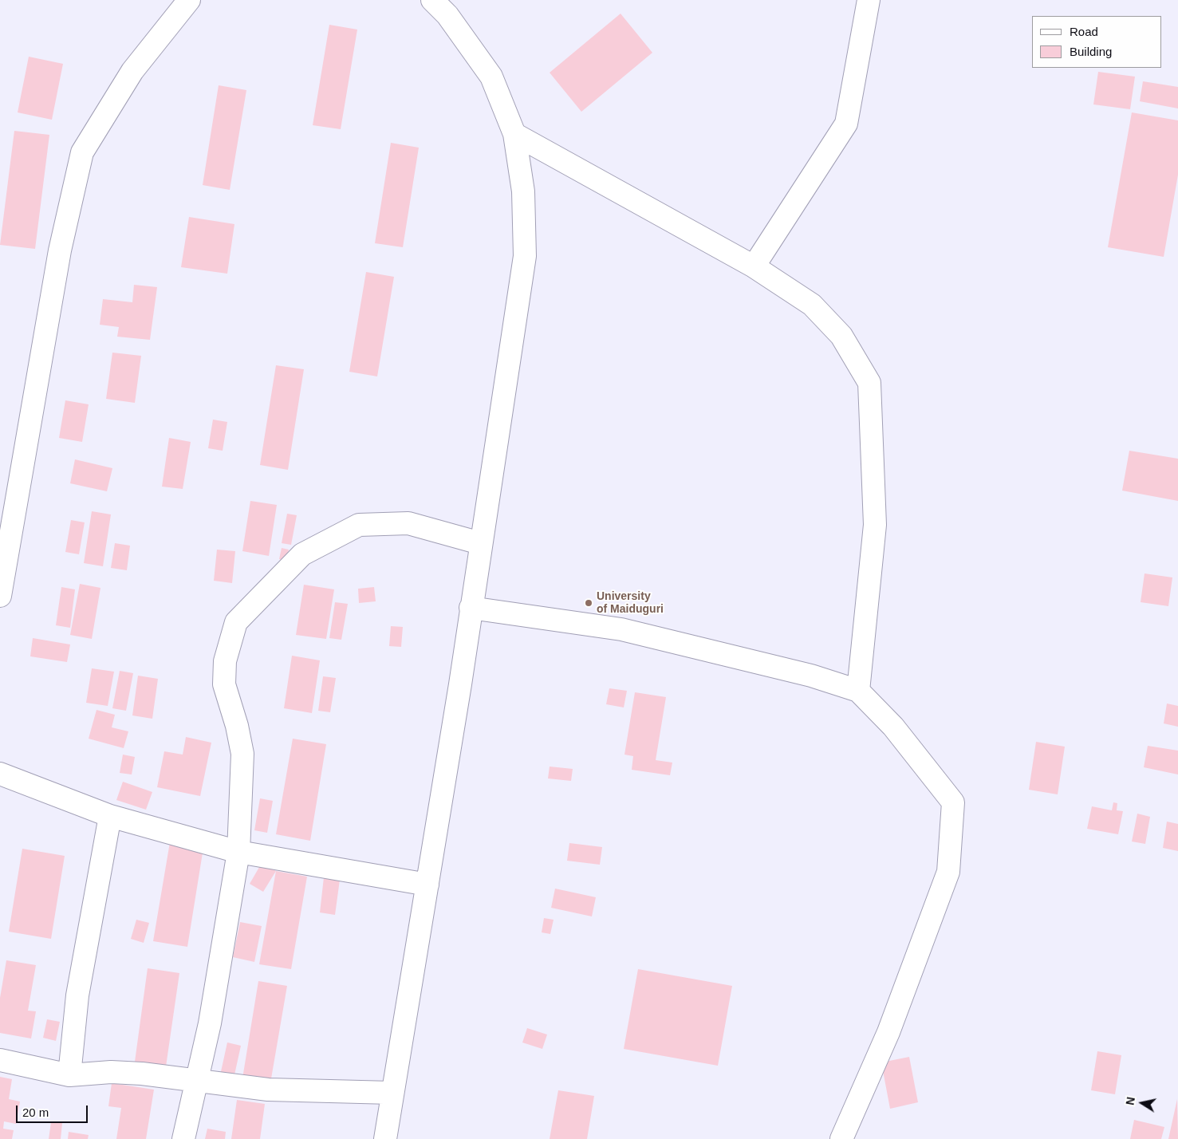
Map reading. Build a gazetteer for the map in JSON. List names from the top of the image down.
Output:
{
  "places": ["University of Maiduguri"],
  "legend": ["Road", "Building"],
  "scale_bar": "20 m",
  "north": "left"
}
